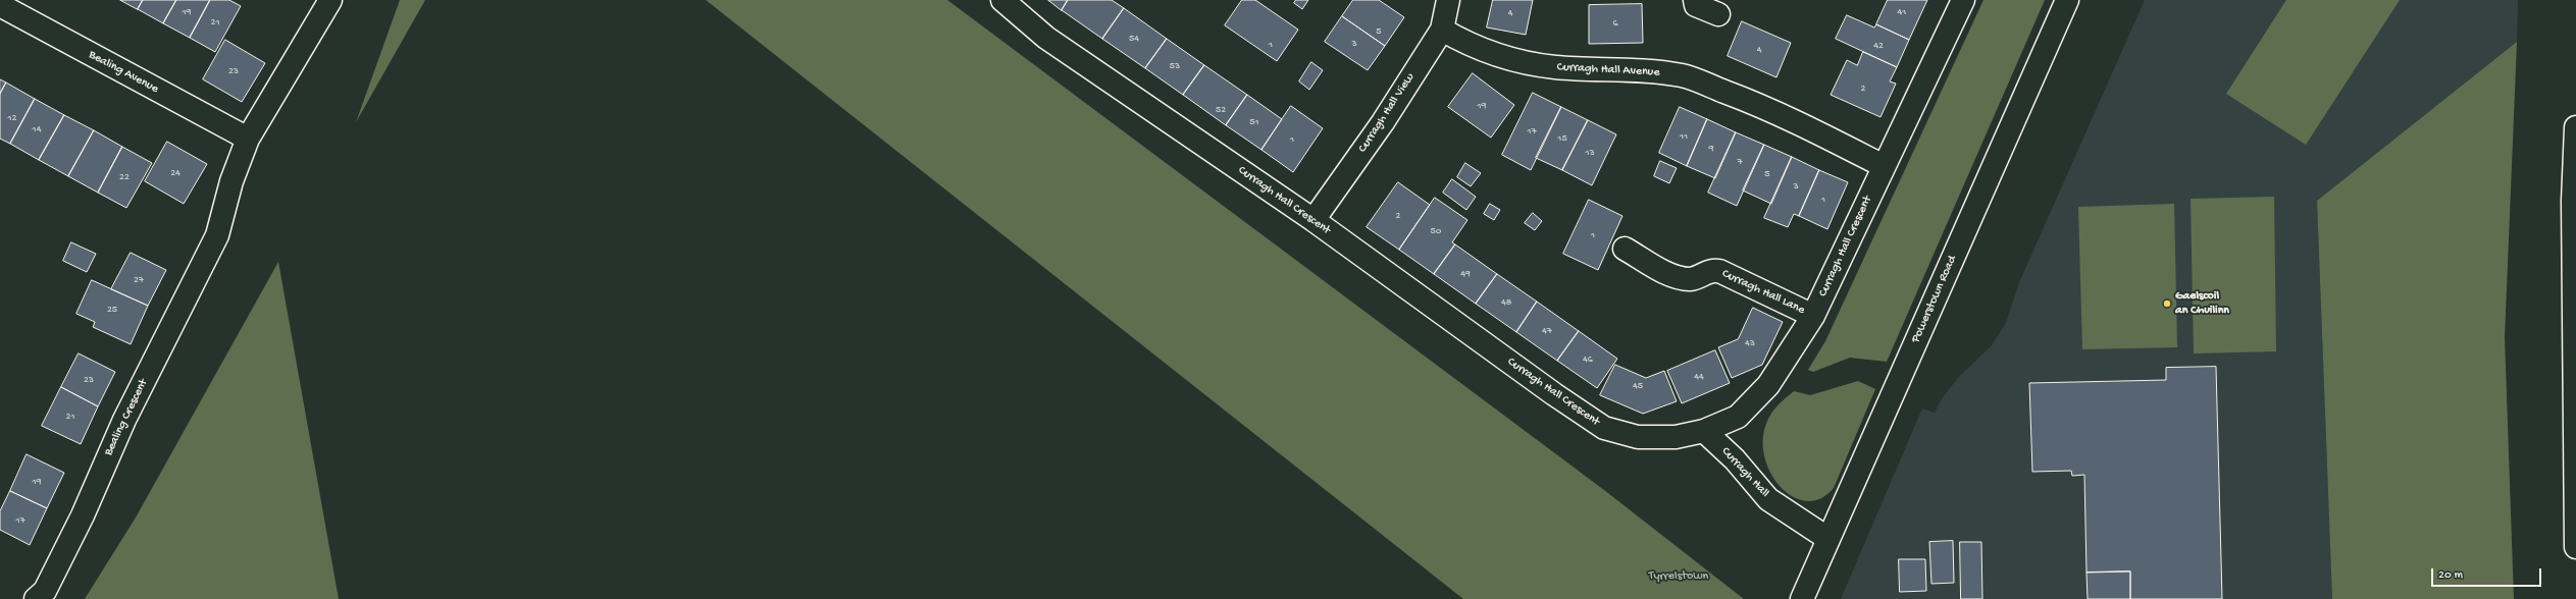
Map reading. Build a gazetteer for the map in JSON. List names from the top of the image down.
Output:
{
  "streets": {
    "street": [
      "Curragh Hall Avenue",
      "Bealing Avenue",
      "Curragh Hall View",
      "Curragh Hall Crescent",
      "Curragh Hall Lane",
      "Powerstown Road",
      "Bealing Crescent",
      "Curragh Hall"
    ]
  },
  "crossings": [
    ["Curragh Hall Avenue", "Curragh Hall View"],
    ["Curragh Hall Avenue", "Curragh Hall Crescent"],
    ["Bealing Avenue", "Bealing Crescent"],
    ["Curragh Hall View", "Curragh Hall Crescent"],
    ["Curragh Hall Crescent", "Curragh Hall Lane"],
    ["Curragh Hall Crescent", "Curragh Hall"],
    ["Powerstown Road", "Curragh Hall"]
  ],
  "parks": ["Tyrrelstown"],
  "places": ["Gaelscoil an Chuilinn"],
  "house_numbers": [
    "19",
    "41",
    "4",
    "21",
    "6",
    "5",
    "54",
    "3",
    "1",
    "42",
    "4",
    "53",
    "23",
    "2",
    "19",
    "52",
    "12",
    "51",
    "14",
    "17",
    "11",
    "15",
    "1",
    "9",
    "13",
    "7",
    "24",
    "5",
    "22",
    "3",
    "1",
    "2",
    "50",
    "1",
    "49",
    "27",
    "48",
    "25",
    "47",
    "43",
    "46",
    "44",
    "23",
    "45",
    "21",
    "19",
    "17"
  ],
  "scale_bar": "20 m"
}
